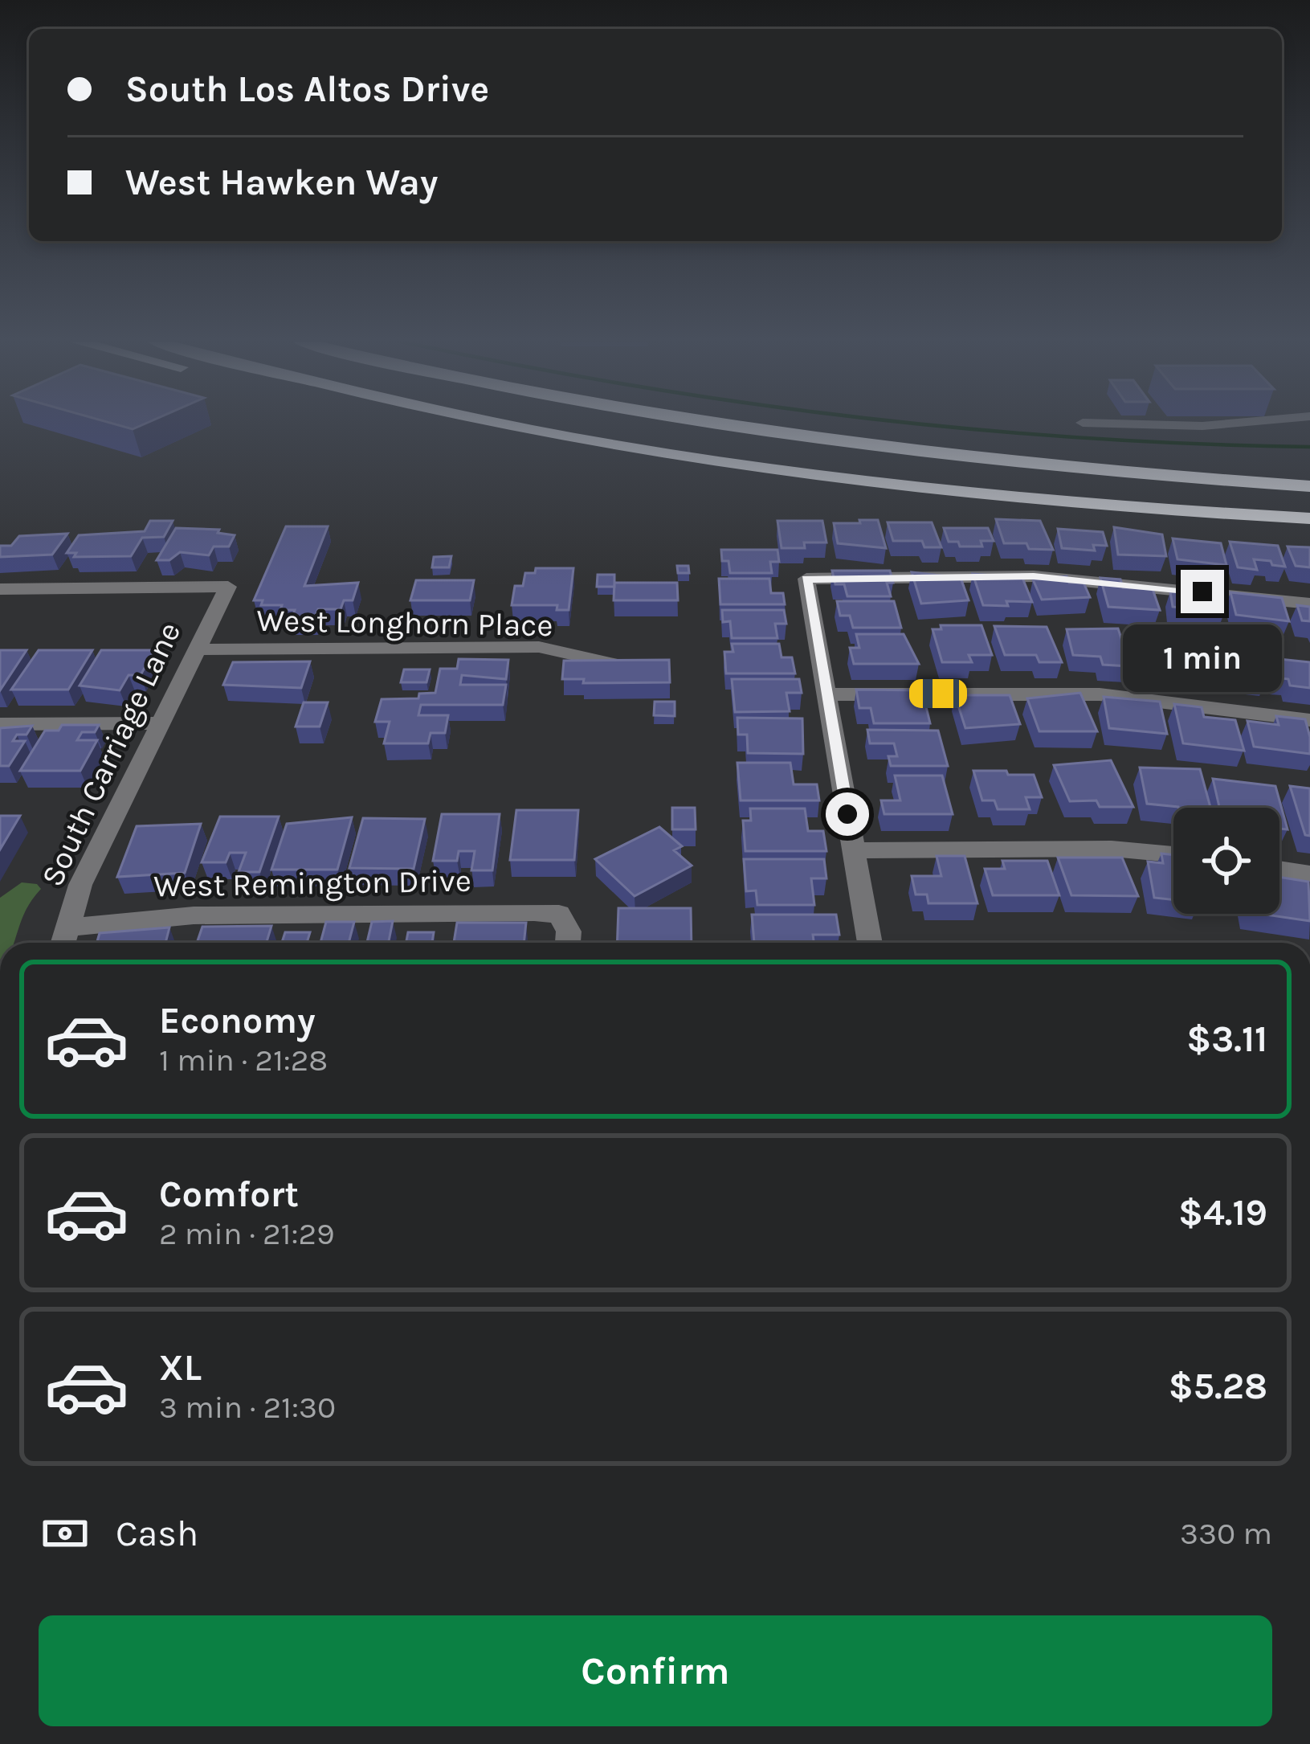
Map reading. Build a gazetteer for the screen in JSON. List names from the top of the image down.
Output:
{
  "streets": {
    "street": ["West Longhorn Place", "South Carriage Lane", "West Remington Drive"]
  },
  "crossings": [
    ["West Longhorn Place", "South Carriage Lane"],
    ["South Carriage Lane", "West Remington Drive"]
  ],
  "page": {
    "banner": ["South Los Altos Drive", "West Hawken Way"],
    "bubble": "1 min",
    "list": [
      {
        "name": "Economy",
        "note": "1 min · 21:28",
        "value": "$3.11"
      },
      {
        "name": "Comfort",
        "note": "2 min · 21:29",
        "value": "$4.19"
      },
      {
        "name": "XL",
        "note": "3 min · 21:30",
        "value": "$5.28"
      }
    ],
    "pay": ["Cash", "330 m"],
    "buttons": "Confirm"
  }
}
